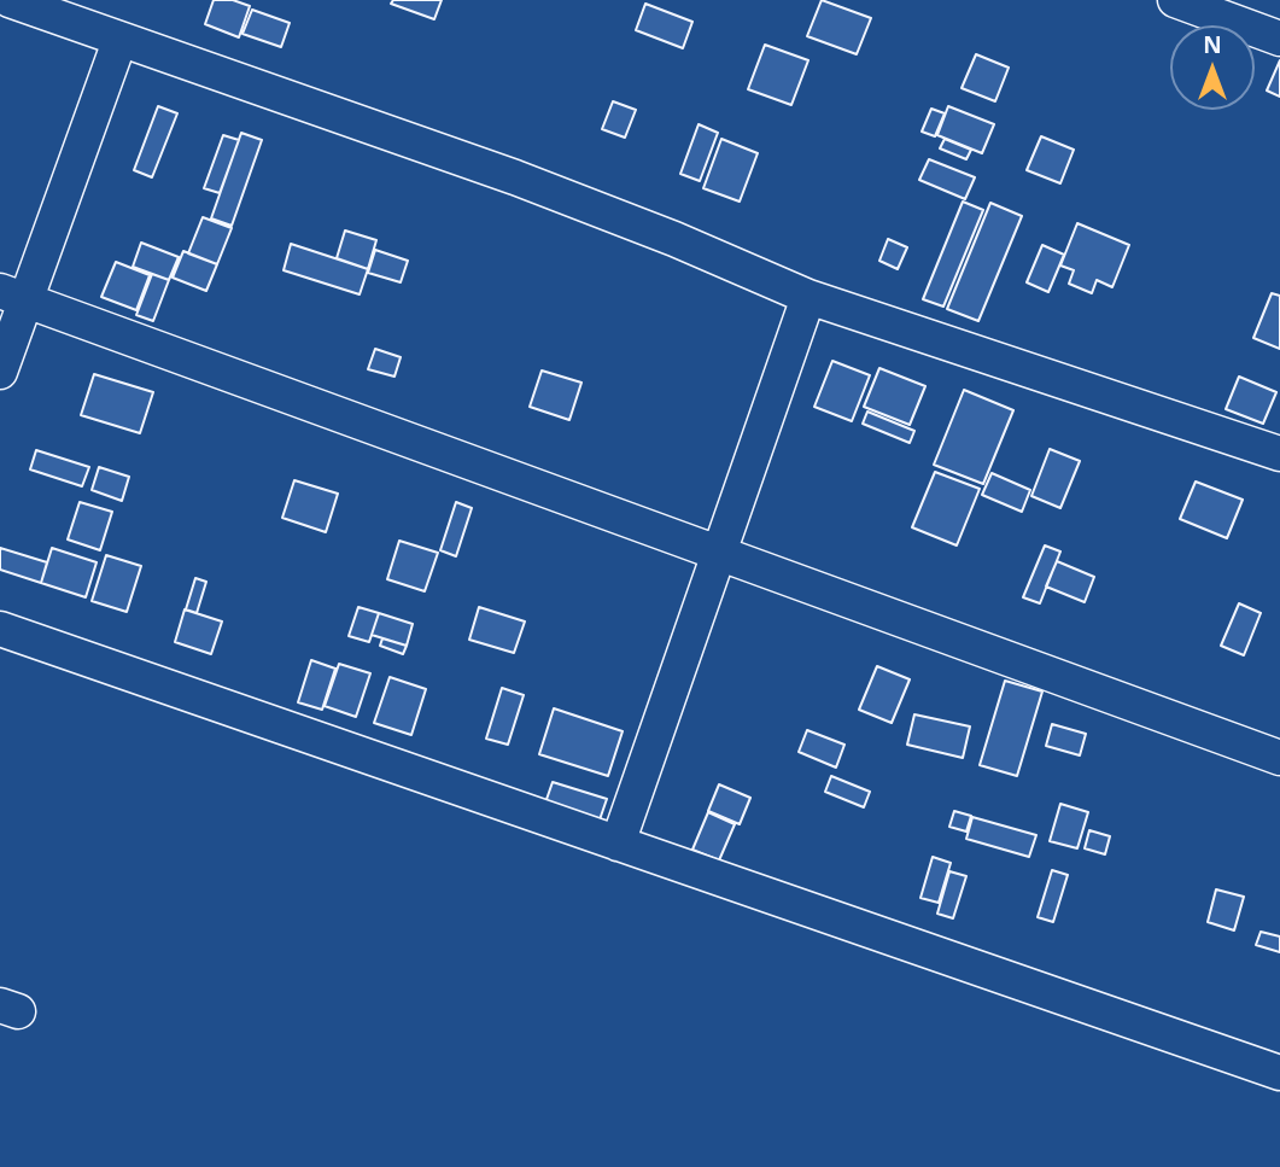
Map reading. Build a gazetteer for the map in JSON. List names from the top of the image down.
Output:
{
  "north": "top"
}
